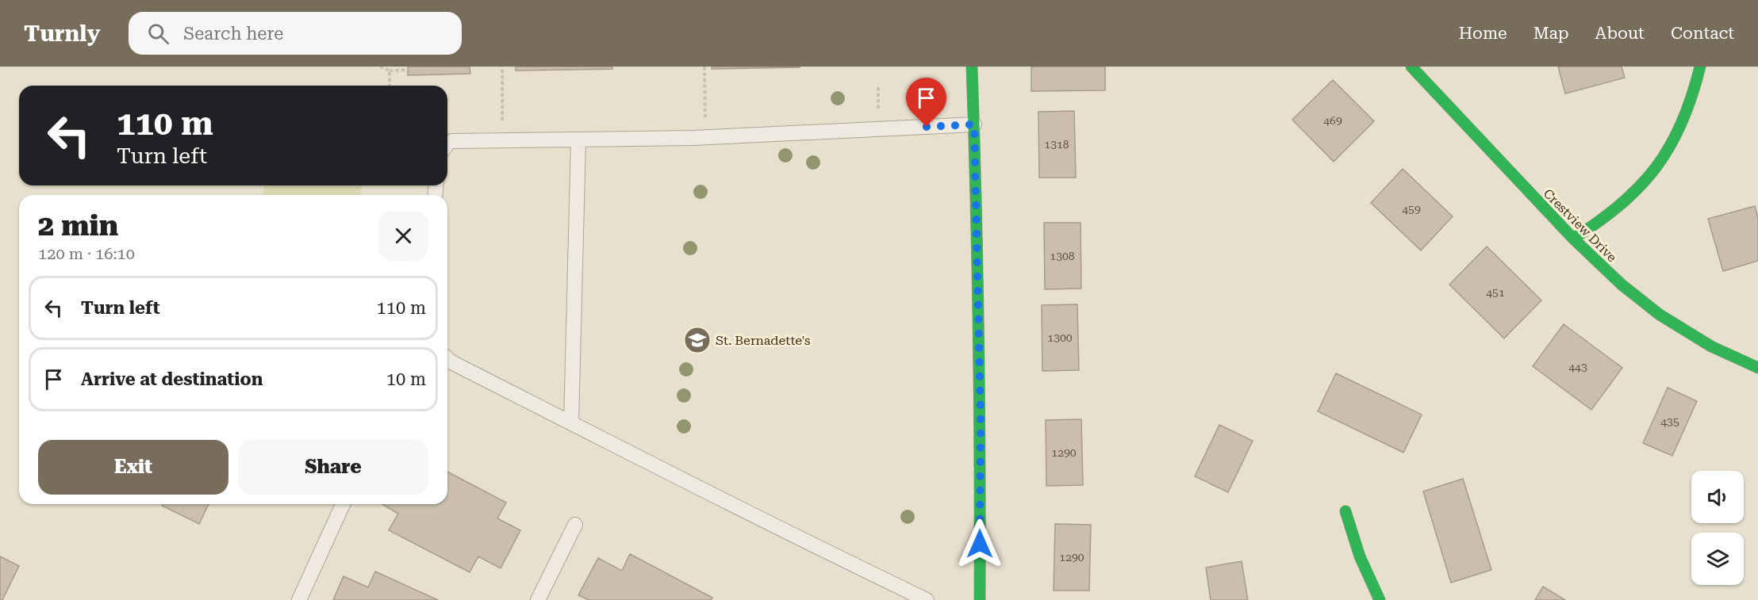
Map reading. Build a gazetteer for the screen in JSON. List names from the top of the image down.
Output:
{
  "streets": {
    "street": ["Crestview Drive"]
  },
  "places": {
    "school or university": ["St. Bernadette's"]
  },
  "house_numbers": [
    "469",
    "1318",
    "459",
    "1308",
    "451",
    "1300",
    "443",
    "435",
    "1290",
    "1290"
  ],
  "page": {
    "header": "Turnly",
    "search": "Search here",
    "nav": [
      "Home",
      "Map",
      "About",
      "Contact"
    ],
    "turn": ["110 m", "Turn left"],
    "heading": ["2 min", "120 m · 16:10"],
    "list": [
      {
        "name": "Turn left",
        "value": "110 m"
      },
      {
        "name": "Arrive at destination",
        "value": "10 m"
      }
    ],
    "buttons": ["Exit", "Share"]
  }
}
